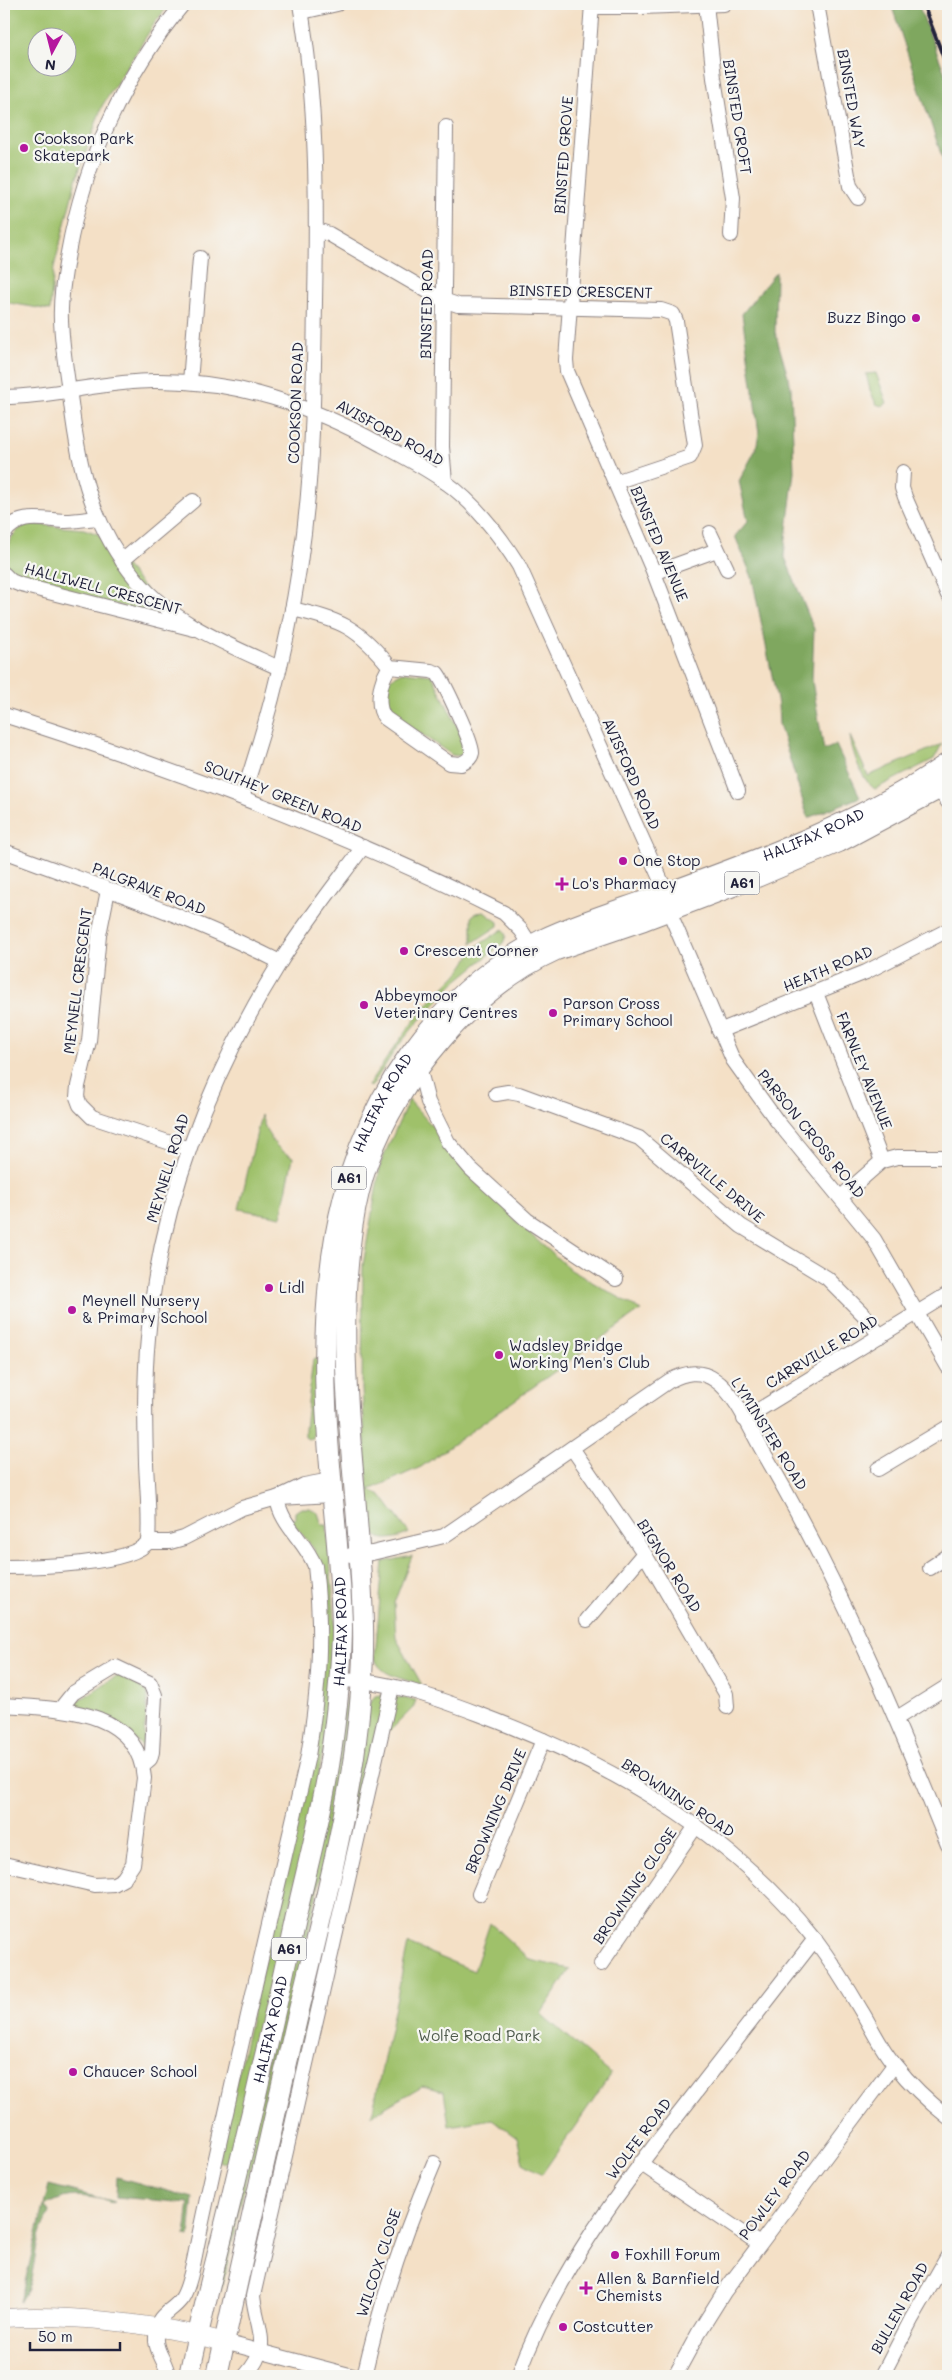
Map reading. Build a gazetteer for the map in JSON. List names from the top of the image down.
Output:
{
  "streets": {
    "highway": ["HALIFAX ROAD", "A61"],
    "street": [
      "BINSTED WAY",
      "BINSTED CROFT",
      "BINSTED GROVE",
      "BINSTED CRESCENT",
      "BINSTED ROAD",
      "COOKSON ROAD",
      "AVISFORD ROAD",
      "BINSTED AVENUE",
      "HALLIWELL CRESCENT",
      "SOUTHEY GREEN ROAD",
      "PALGRAVE ROAD",
      "HEATH ROAD",
      "MEYNELL CRESCENT",
      "FARNLEY AVENUE",
      "PARSON CROSS ROAD",
      "MEYNELL ROAD",
      "CARRVILLE DRIVE",
      "CARRVILLE ROAD",
      "LYMINSTER ROAD",
      "BIGNOR ROAD",
      "BROWNING ROAD",
      "BROWNING DRIVE",
      "BROWNING CLOSE",
      "WOLFE ROAD",
      "POWLEY ROAD",
      "WILCOX CLOSE",
      "BULLEN ROAD"
    ]
  },
  "crossings": [
    ["BINSTED GROVE", "BINSTED CRESCENT"],
    ["BINSTED GROVE", "BINSTED AVENUE"],
    ["BINSTED CRESCENT", "BINSTED ROAD"],
    ["BINSTED CRESCENT", "COOKSON ROAD"],
    ["BINSTED CRESCENT", "BINSTED AVENUE"],
    ["BINSTED ROAD", "AVISFORD ROAD"],
    ["COOKSON ROAD", "AVISFORD ROAD"],
    ["COOKSON ROAD", "HALLIWELL CRESCENT"],
    ["COOKSON ROAD", "SOUTHEY GREEN ROAD"],
    ["AVISFORD ROAD", "HALLIWELL CRESCENT"],
    ["AVISFORD ROAD", "HALIFAX ROAD"],
    ["AVISFORD ROAD", "PARSON CROSS ROAD"],
    ["SOUTHEY GREEN ROAD", "HALIFAX ROAD"],
    ["SOUTHEY GREEN ROAD", "MEYNELL ROAD"],
    ["HALIFAX ROAD", "PARSON CROSS ROAD"],
    ["HALIFAX ROAD", "LYMINSTER ROAD"],
    ["HALIFAX ROAD", "BROWNING ROAD"],
    ["PALGRAVE ROAD", "MEYNELL CRESCENT"],
    ["PALGRAVE ROAD", "MEYNELL ROAD"],
    ["HEATH ROAD", "FARNLEY AVENUE"],
    ["HEATH ROAD", "PARSON CROSS ROAD"],
    ["MEYNELL CRESCENT", "MEYNELL ROAD"],
    ["PARSON CROSS ROAD", "CARRVILLE ROAD"],
    ["CARRVILLE DRIVE", "CARRVILLE ROAD"],
    ["CARRVILLE ROAD", "LYMINSTER ROAD"],
    ["LYMINSTER ROAD", "BIGNOR ROAD"],
    ["BROWNING ROAD", "BROWNING DRIVE"],
    ["BROWNING ROAD", "BROWNING CLOSE"],
    ["BROWNING ROAD", "WOLFE ROAD"],
    ["BROWNING ROAD", "POWLEY ROAD"]
  ],
  "parks": ["Wolfe Road Park"],
  "places": {
    "other": [
      "Cookson Park Skatepark",
      "Buzz Bingo",
      "One Stop",
      "Crescent Corner",
      "Abbeymoor Veterinary Centres",
      "Parson Cross Primary School",
      "Lidl",
      "Meynell Nursery & Primary School",
      "Wadsley Bridge Working Men's Club",
      "Chaucer School",
      "Foxhill Forum",
      "Costcutter"
    ],
    "health": ["Lo's Pharmacy", "Allen & Barnfield Chemists"]
  },
  "scale_bar": "50 m",
  "north": "bottom"
}
